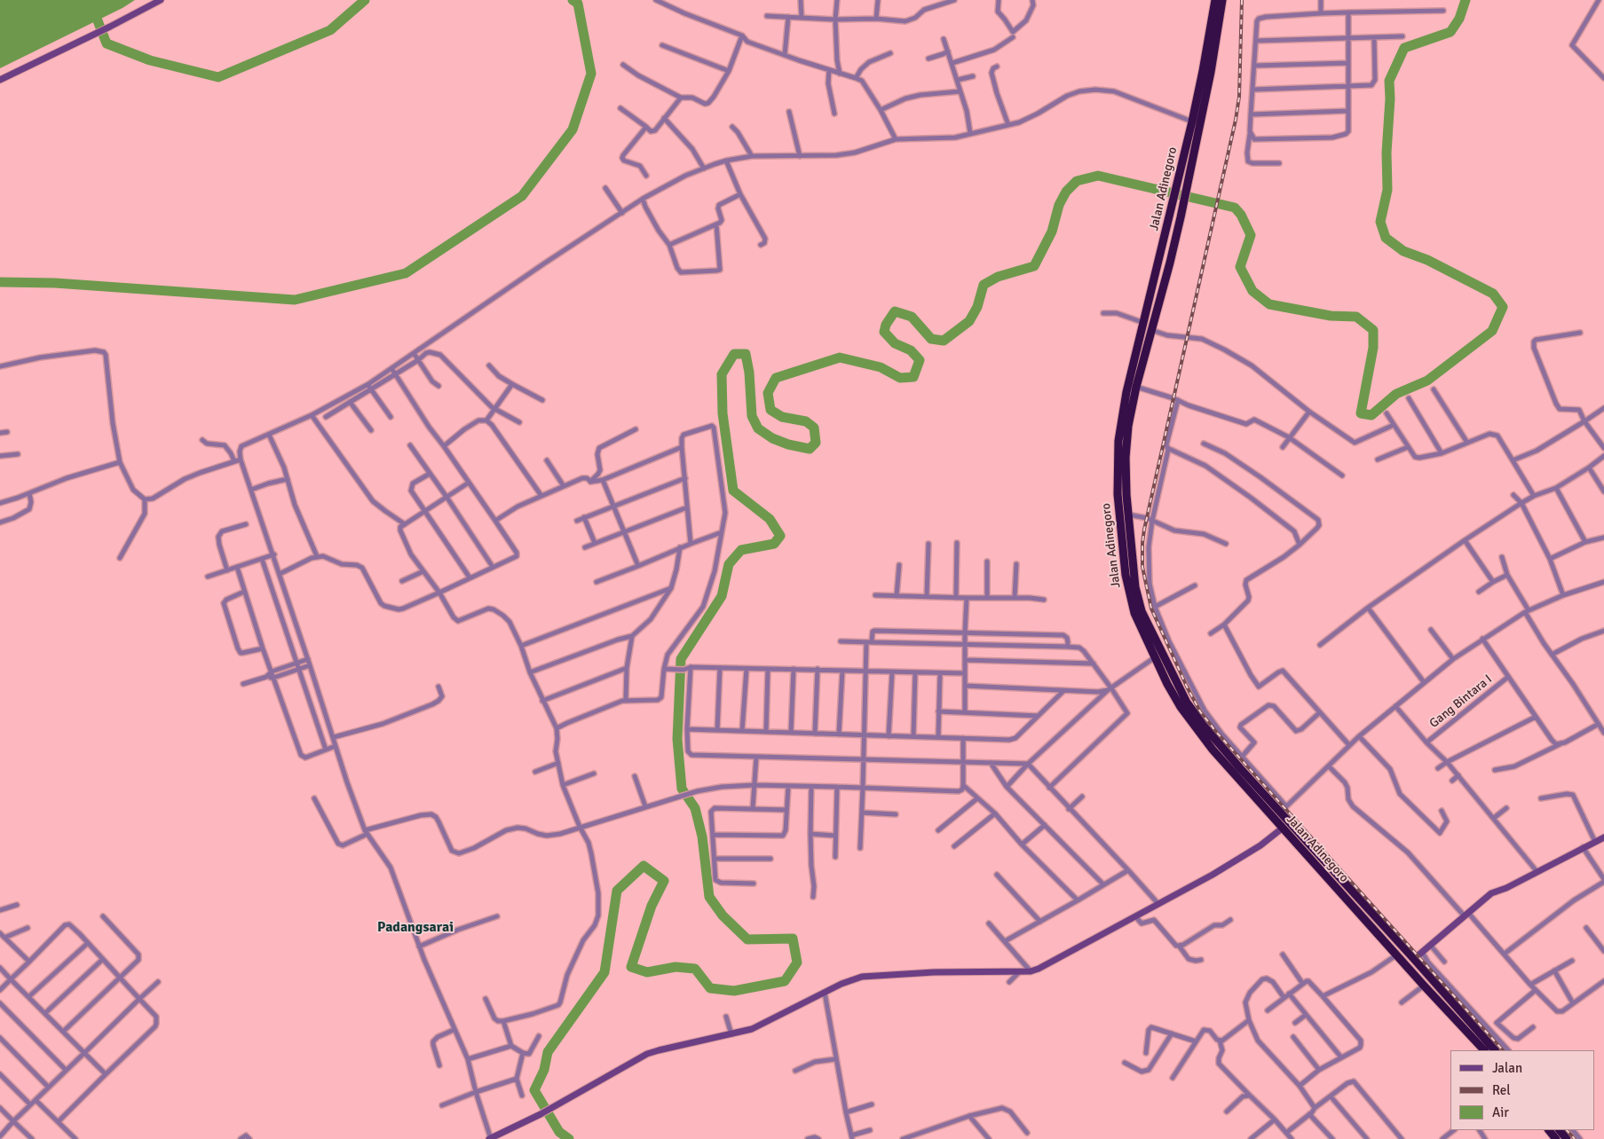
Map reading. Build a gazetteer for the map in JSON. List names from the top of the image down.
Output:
{
  "streets": {
    "highway": ["Jalan Adinegoro"],
    "street": ["Gang Bintara I"]
  },
  "districts": ["Padangsarai"],
  "legend": ["Jalan", "Rel", "Air"]
}
